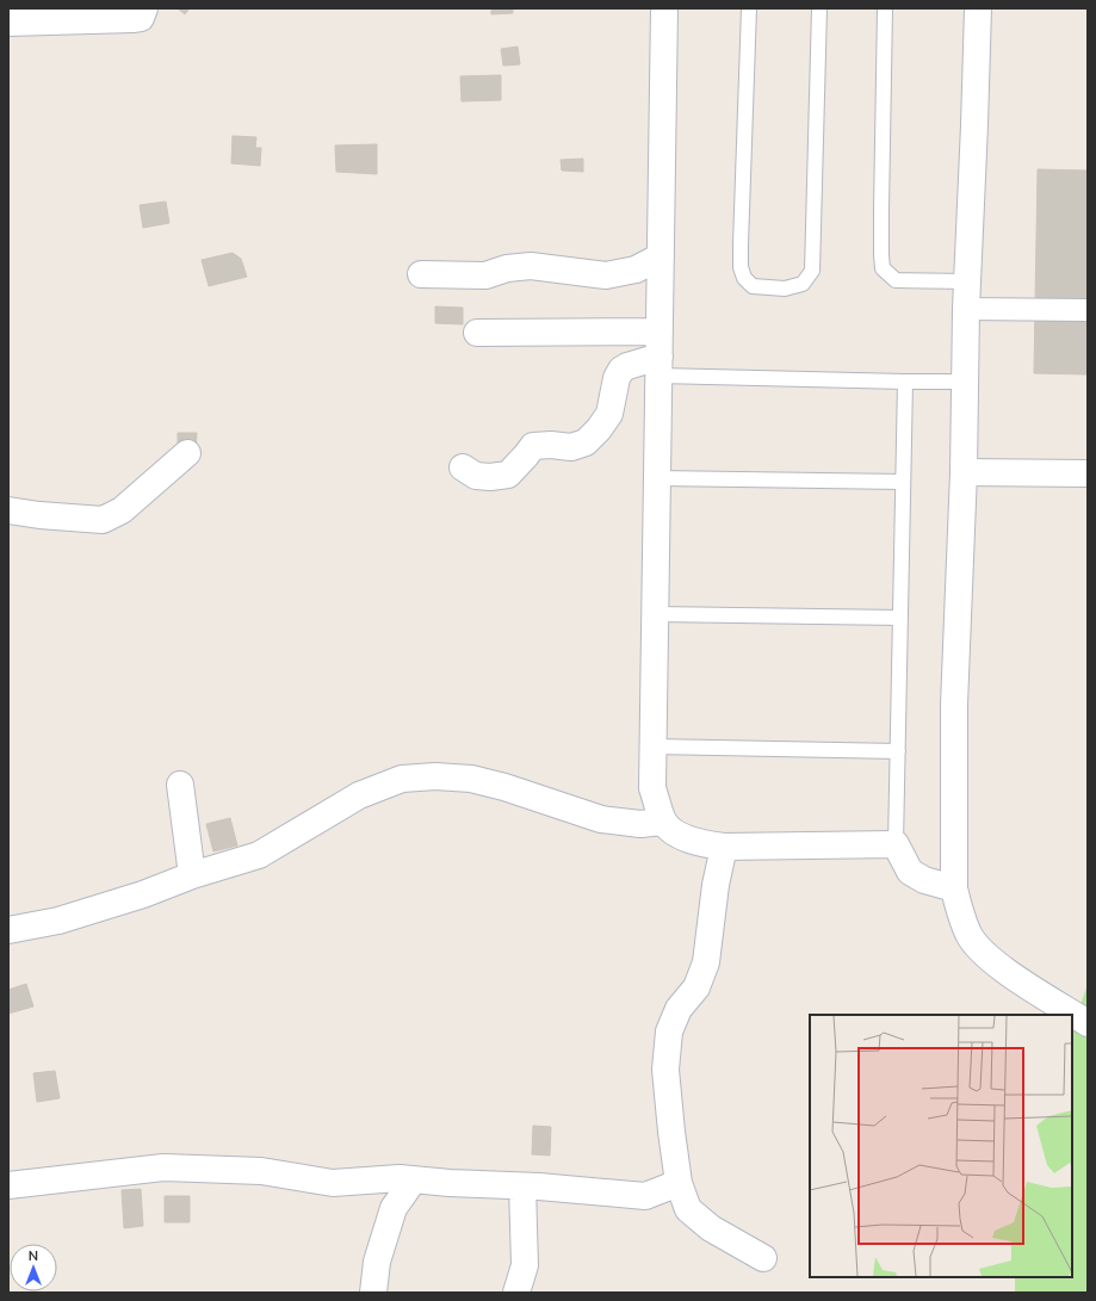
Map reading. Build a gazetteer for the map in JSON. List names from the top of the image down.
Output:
{
  "north": "top"
}
